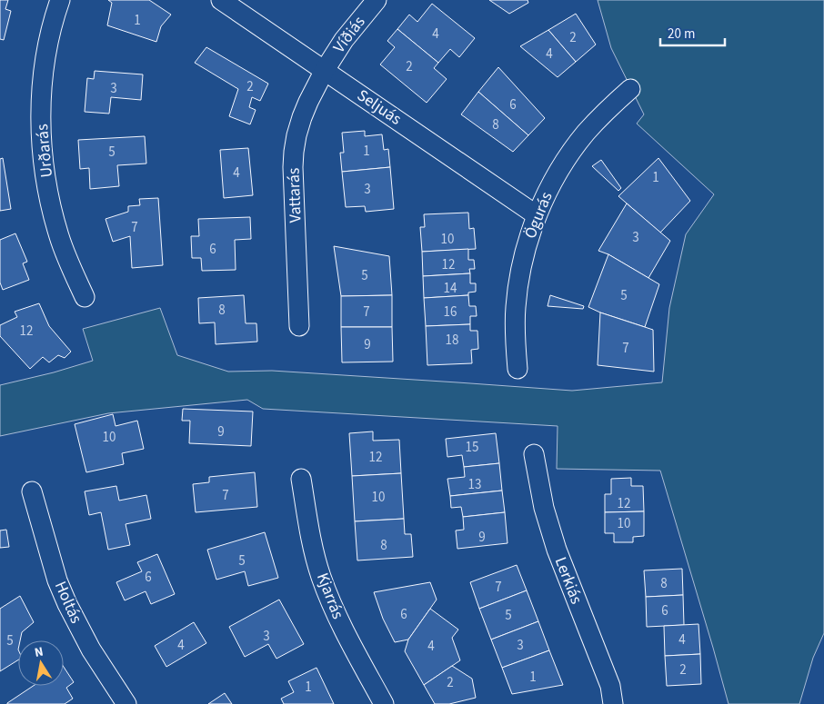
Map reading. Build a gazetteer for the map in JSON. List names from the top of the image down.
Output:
{
  "streets": {
    "street": [
      "Víðiás",
      "Seljuás",
      "Urðarás",
      "Vattarás",
      "Ögurás",
      "Lerkiás",
      "Kjarrás",
      "Holtás"
    ]
  },
  "crossings": [
    ["Víðiás", "Seljuás"],
    ["Víðiás", "Vattarás"],
    ["Seljuás", "Vattarás"],
    ["Seljuás", "Ögurás"]
  ],
  "house_numbers": [
    "1",
    "4",
    "2",
    "4",
    "2",
    "2",
    "3",
    "6",
    "8",
    "1",
    "5",
    "4",
    "1",
    "3",
    "7",
    "3",
    "10",
    "6",
    "12",
    "5",
    "14",
    "5",
    "8",
    "7",
    "16",
    "12",
    "18",
    "9",
    "7",
    "9",
    "10",
    "15",
    "12",
    "13",
    "7",
    "10",
    "12",
    "10",
    "9",
    "8",
    "5",
    "6",
    "8",
    "7",
    "6",
    "6",
    "5",
    "3",
    "4",
    "5",
    "4",
    "3",
    "4",
    "2",
    "1",
    "2",
    "1"
  ],
  "scale_bar": "20 m",
  "north": "top"
}
